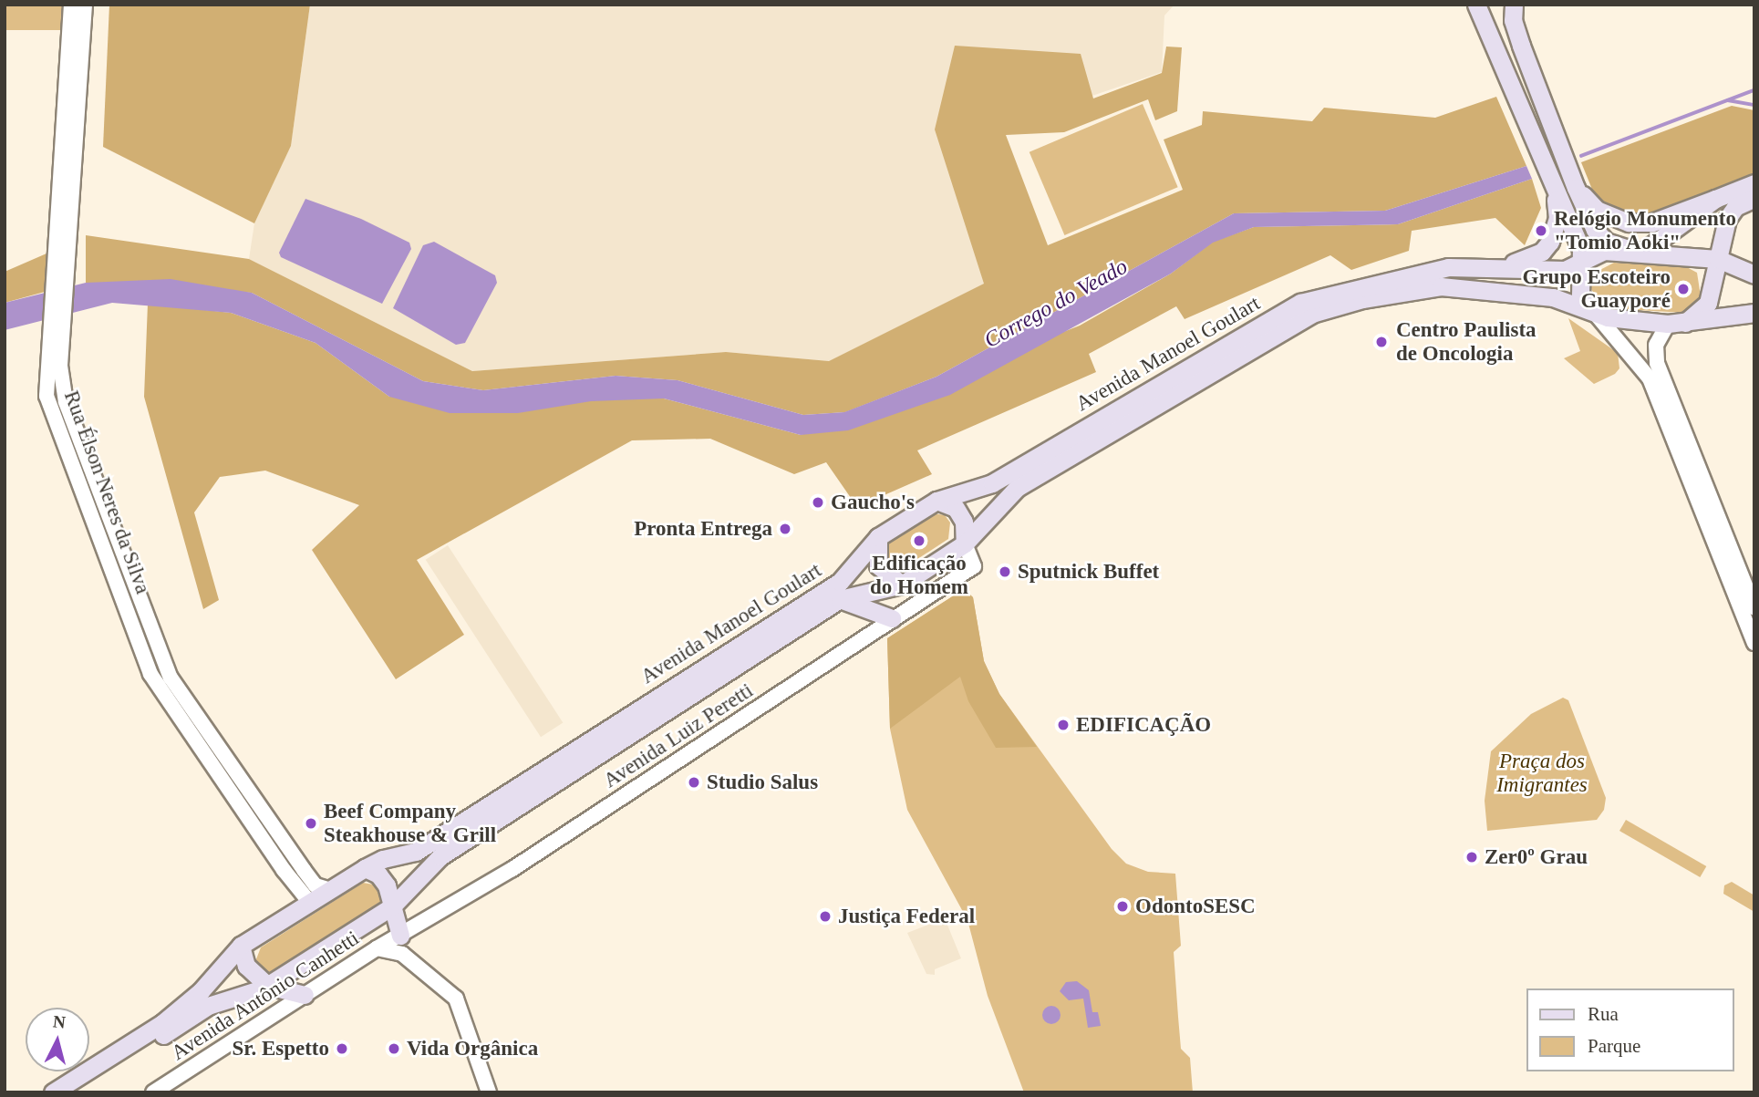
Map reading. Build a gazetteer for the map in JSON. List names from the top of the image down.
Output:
{
  "streets": {
    "main road": ["Avenida Manoel Goulart"],
    "street": ["Rua Élson Neres da Silva", "Avenida Luiz Peretti", "Avenida Antônio Canhetti"]
  },
  "crossings": [
    ["Avenida Manoel Goulart", "Rua Élson Neres da Silva"],
    ["Avenida Manoel Goulart", "Avenida Luiz Peretti"],
    ["Avenida Luiz Peretti", "Avenida Antônio Canhetti"]
  ],
  "water": ["Corrego do Veado"],
  "parks": ["Praça dos Imigrantes"],
  "places": [
    "Relógio Monumento \"Tomio Aoki\"",
    "Grupo Escoteiro Guayporé",
    "Centro Paulista de Oncologia",
    "Gaucho's",
    "Pronta Entrega",
    "Edificação do Homem",
    "Sputnick Buffet",
    "EDIFICAÇÃO",
    "Studio Salus",
    "Beef Company Steakhouse & Grill",
    "Zer0º Grau",
    "OdontoSESC",
    "Justiça Federal",
    "Sr. Espetto",
    "Vida Orgânica"
  ],
  "legend": ["Rua", "Parque"],
  "north": "top"
}
